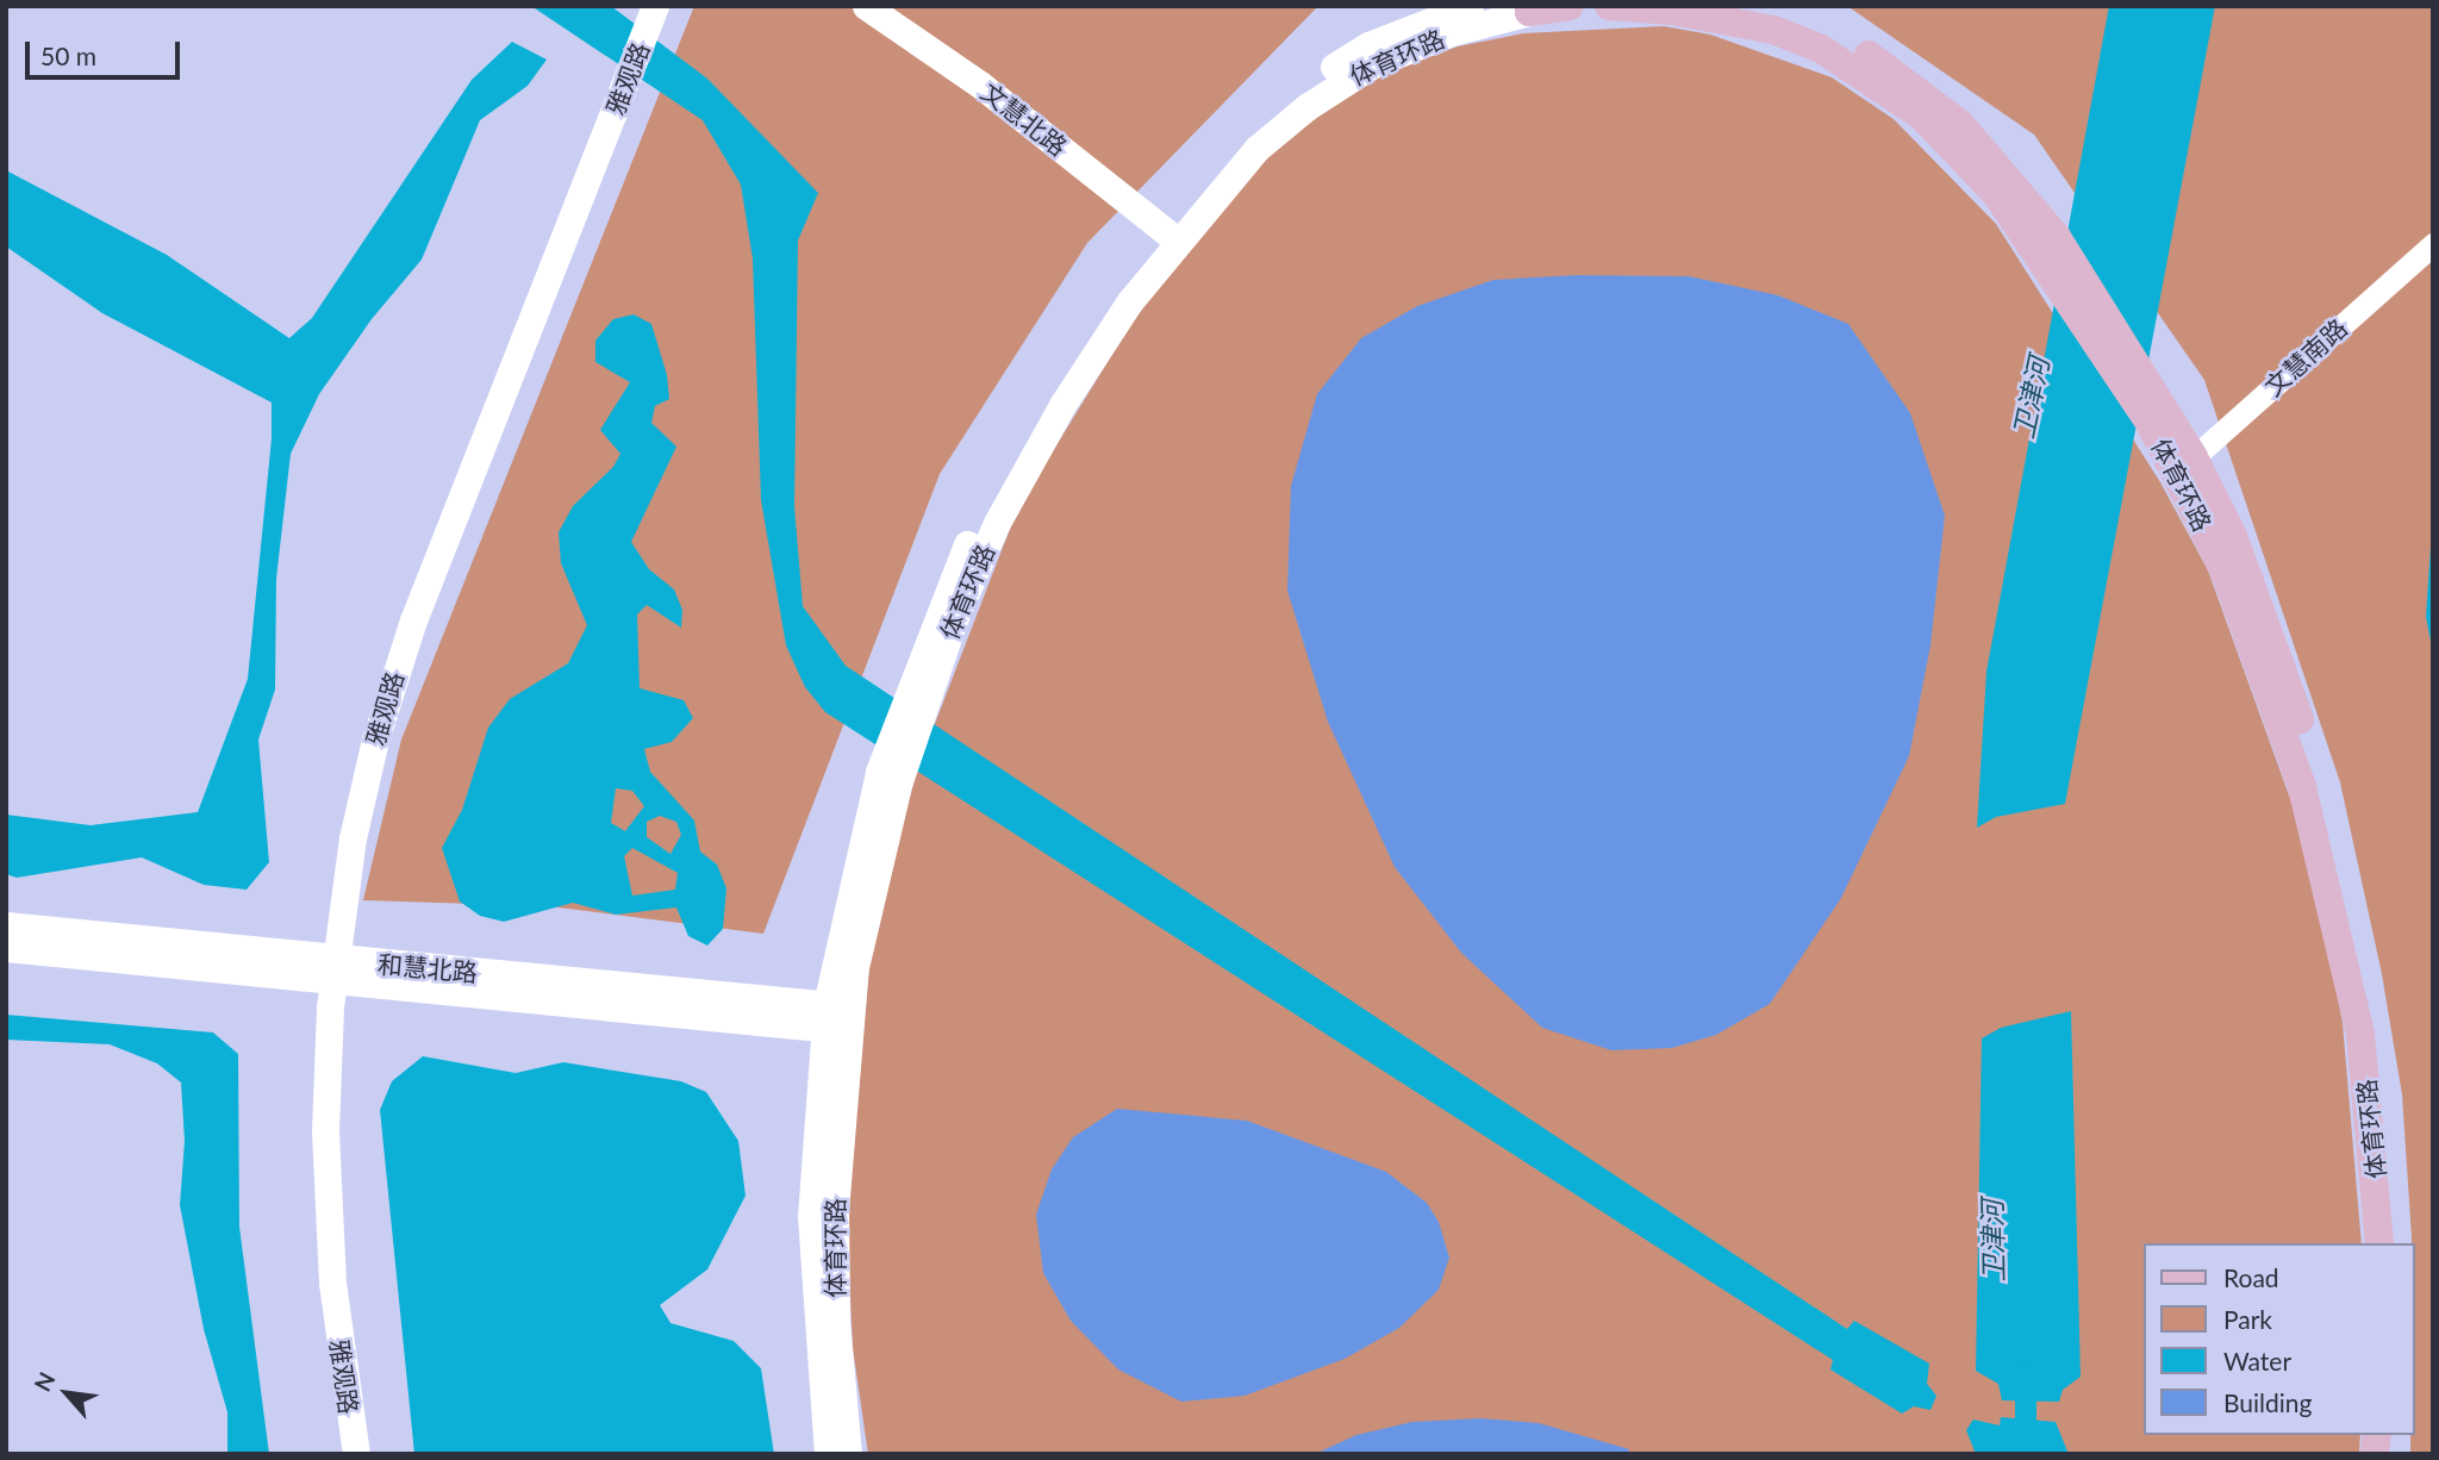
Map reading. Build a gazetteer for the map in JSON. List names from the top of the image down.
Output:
{
  "streets": {
    "main road": [
      "体育环路",
      "雅观路",
      "文慧北路",
      "和慧北路"
    ],
    "street": ["文慧南路"]
  },
  "crossings": [
    ["体育环路", "文慧北路"],
    ["体育环路", "文慧南路"],
    ["体育环路", "和慧北路"],
    ["雅观路", "和慧北路"]
  ],
  "water": ["卫津河"],
  "legend": [
    "Road",
    "Park",
    "Water",
    "Building"
  ],
  "scale_bar": "50 m",
  "north": "top left"
}
